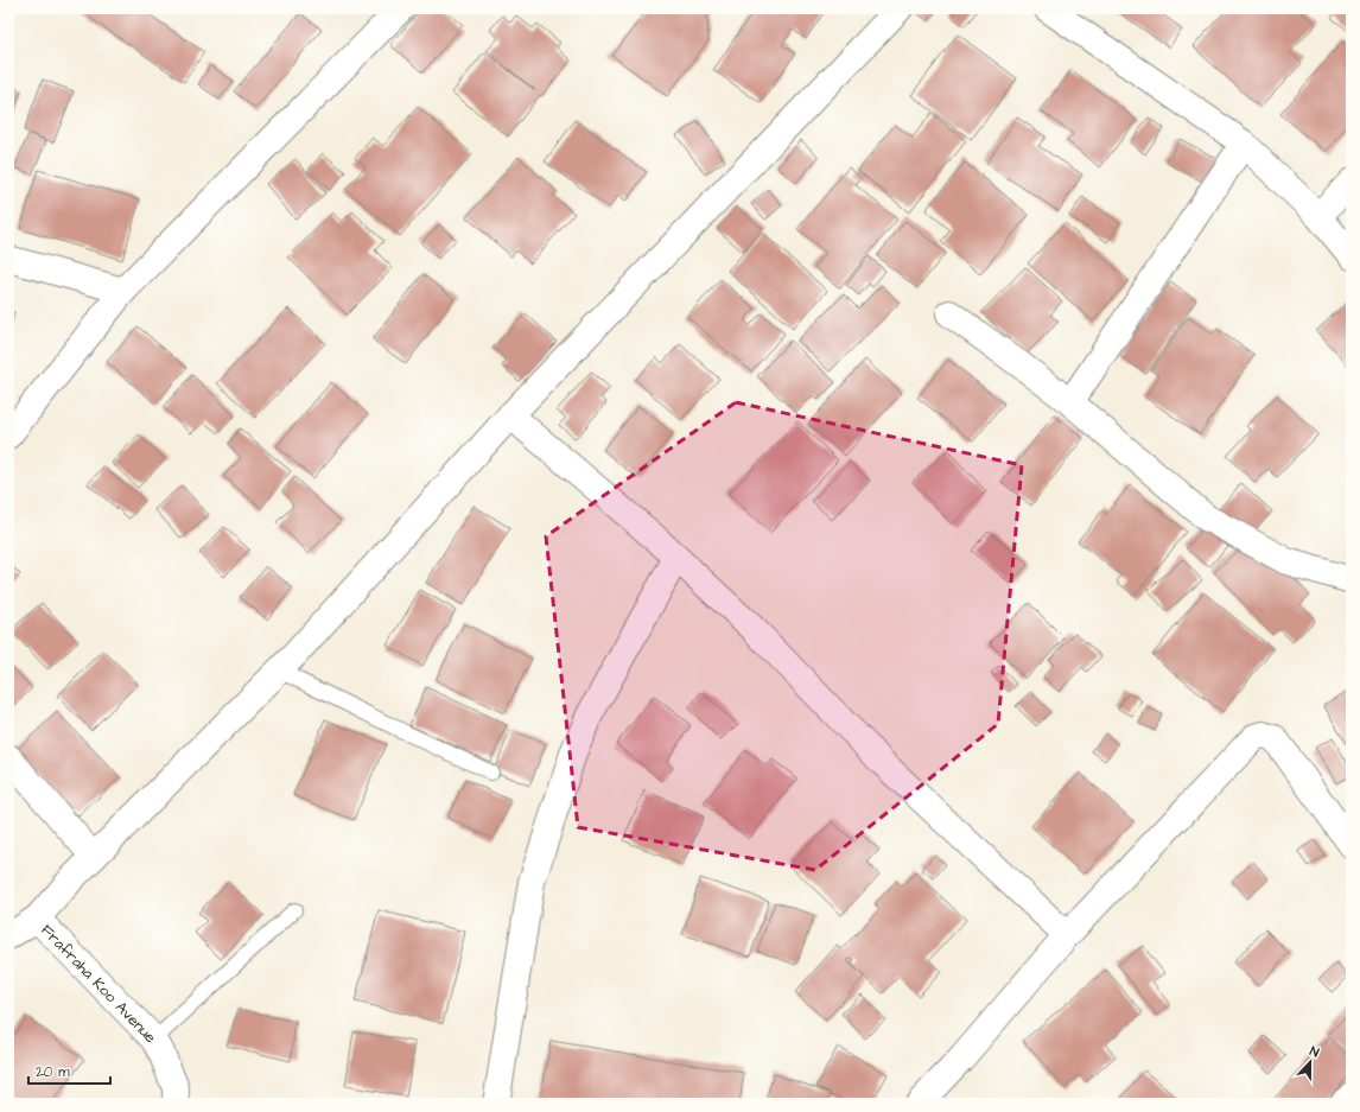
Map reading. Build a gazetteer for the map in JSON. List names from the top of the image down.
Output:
{
  "streets": {
    "street": ["Frafraha Koo Avenue"]
  },
  "scale_bar": "20 m",
  "north": "top"
}
